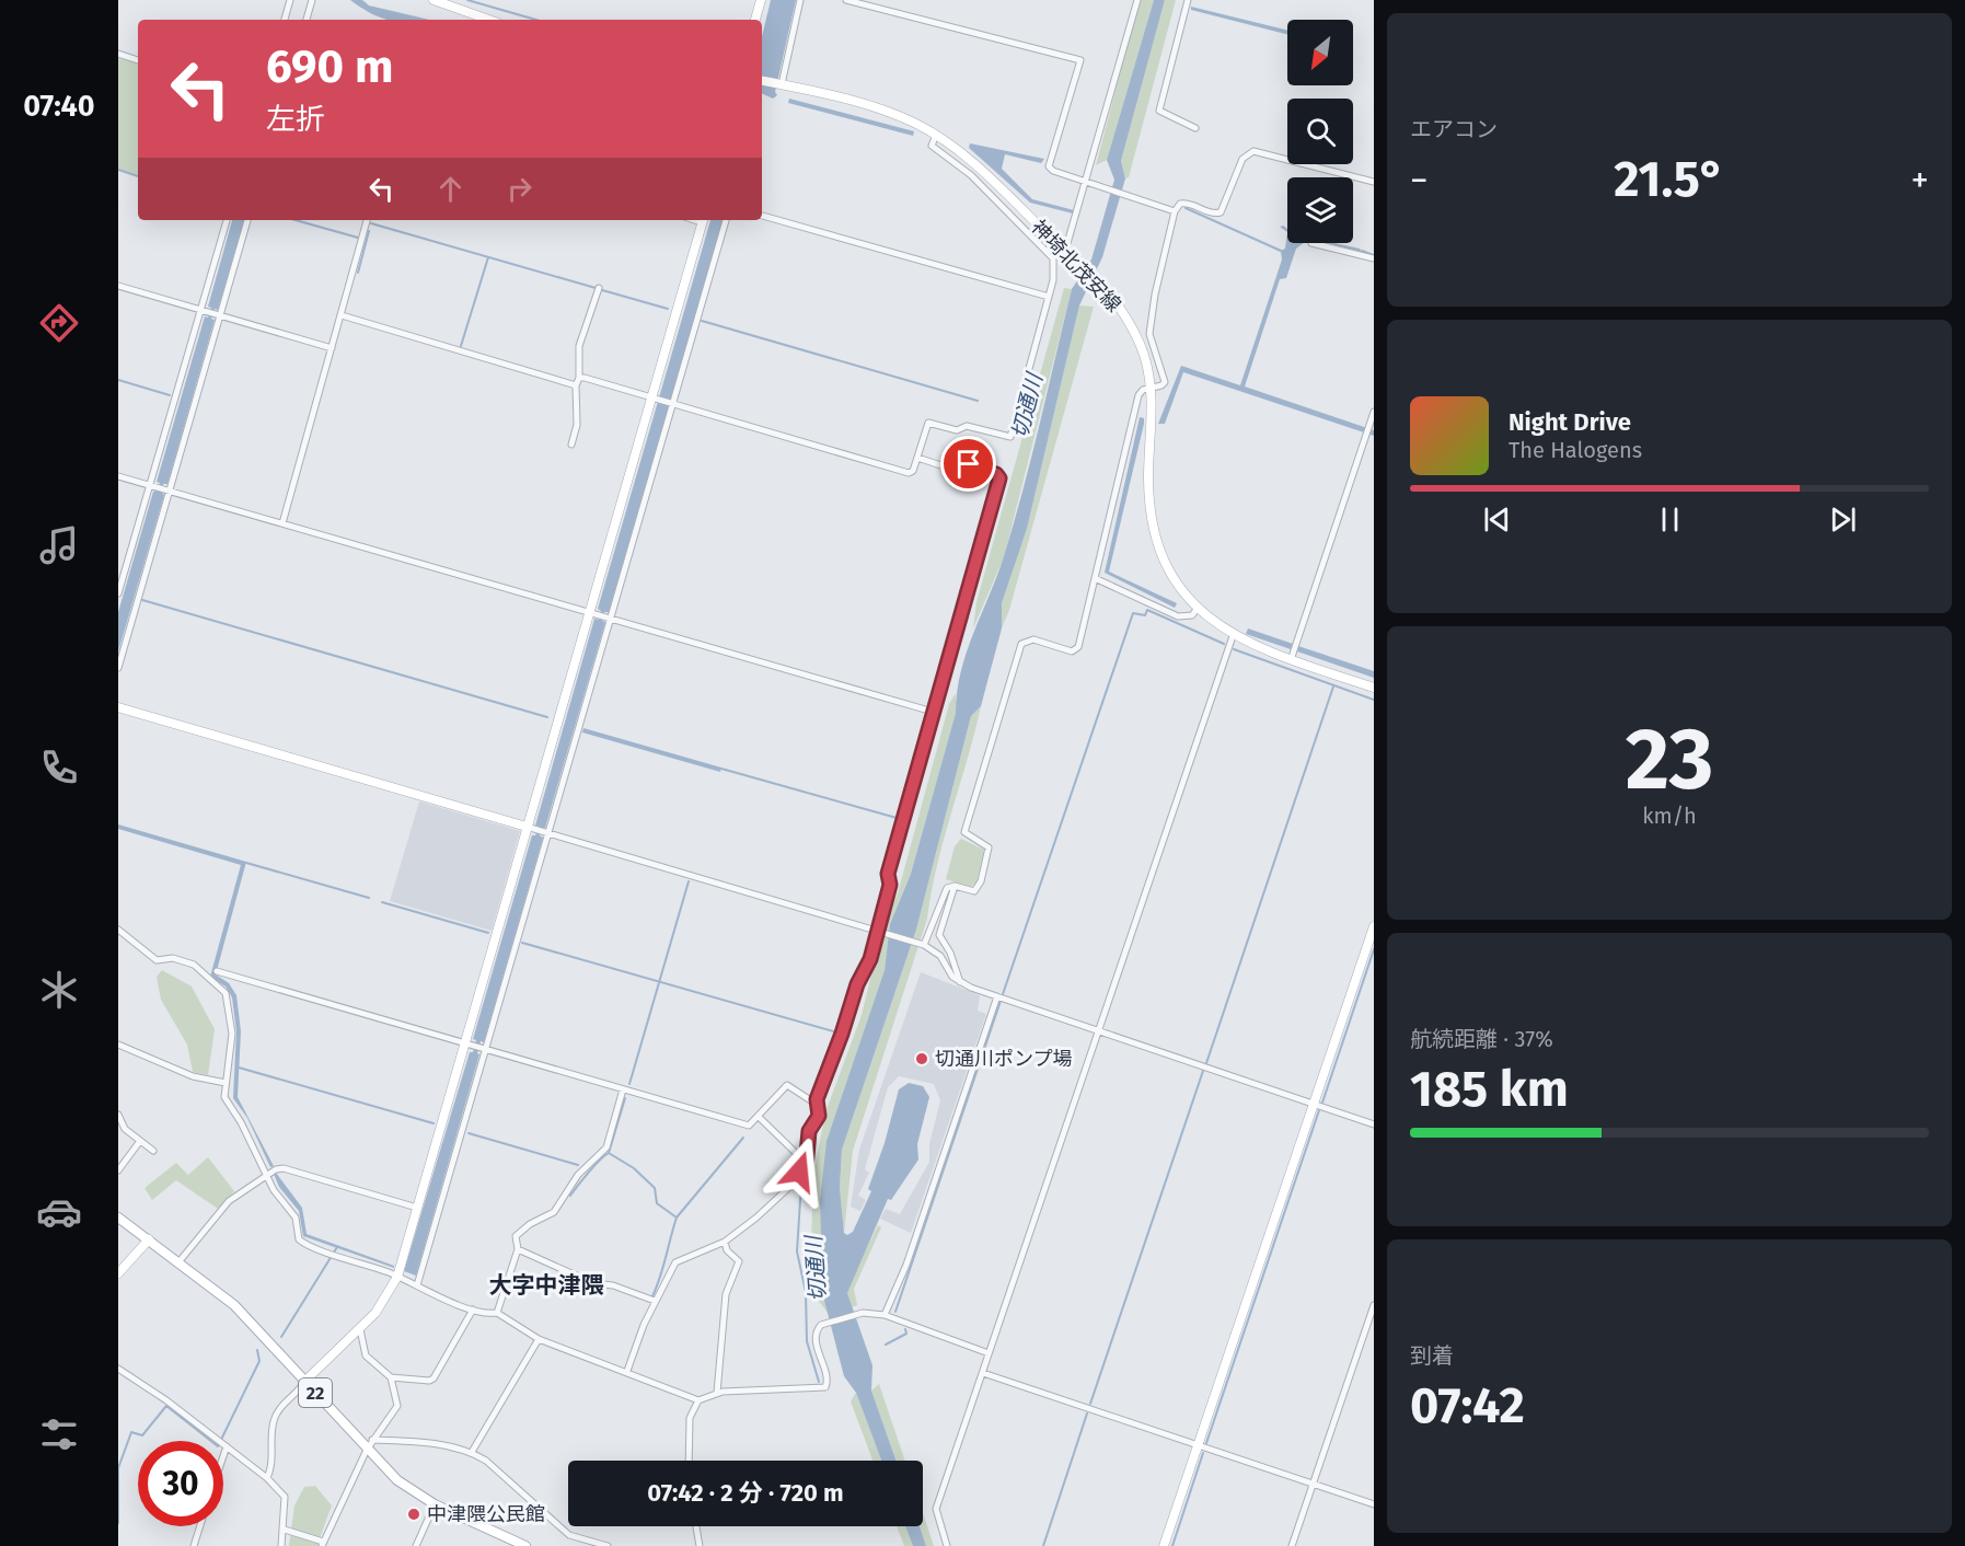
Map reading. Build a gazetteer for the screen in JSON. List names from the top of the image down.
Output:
{
  "streets": {
    "main road": ["22"],
    "street": ["神埼北茂安線"]
  },
  "districts": ["大字中津隈"],
  "water": ["切通川"],
  "places": ["切通川ポンプ場", "中津隈公民館"],
  "north": "bottom left",
  "page": {
    "tabs": "07:40",
    "tile": [
      "エアコン",
      ["23", "km/h"],
      ["航続距離 · 37%", "185 km"],
      ["到着", "07:42"]
    ],
    "turn": ["690 m", "左折"],
    "heat": ["−", "21.5°", "+"],
    "song": ["Night Drive", "The Halogens"],
    "limit": "30",
    "trip": "07:42 · 2 分 · 720 m"
  }
}
